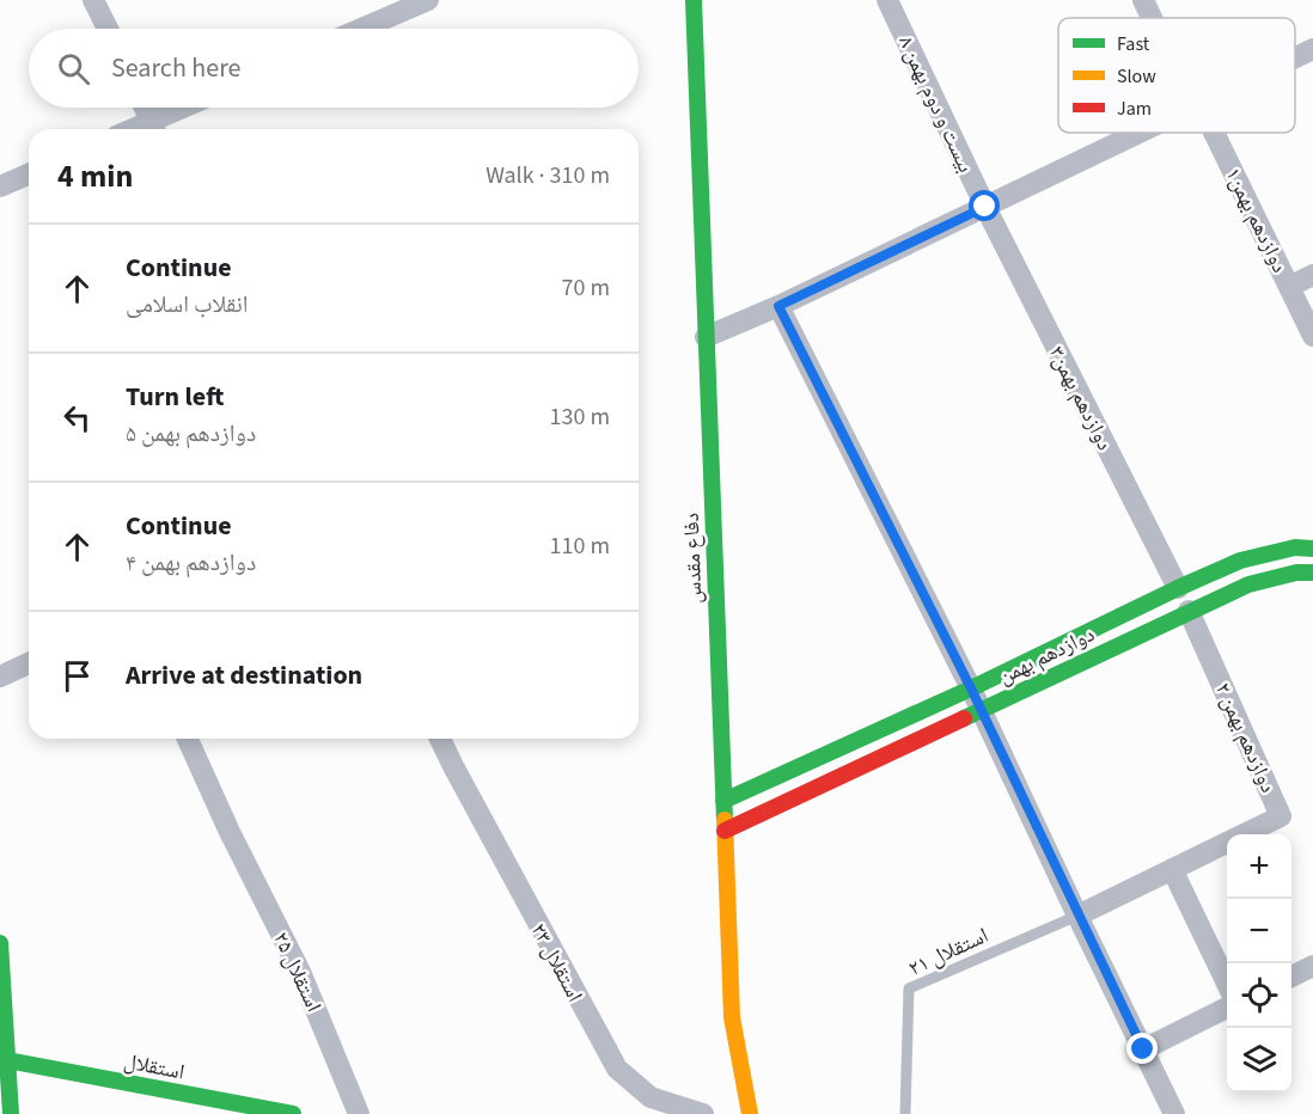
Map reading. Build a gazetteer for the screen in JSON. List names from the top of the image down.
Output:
{
  "streets": {
    "street": [
      "بیست و دوم بهمن ۸",
      "دوازدهم بهمن۱",
      "دوازدهم بهمن۳",
      "دفاع مقدس",
      "دوازدهم بهمن",
      "دوازدهم بهمن ۲",
      "استقلال ۲۳",
      "استقلال ۲۵",
      "استقلال"
    ],
    "lane": ["استقلال ۲۱"]
  },
  "crossings": [
    ["بیست و دوم بهمن ۸", "دوازدهم بهمن۳"],
    ["دوازدهم بهمن۳", "دوازدهم بهمن"],
    ["دفاع مقدس", "دوازدهم بهمن"],
    ["دوازدهم بهمن", "دوازدهم بهمن ۲"],
    ["دوازدهم بهمن ۲", "استقلال ۲۱"]
  ],
  "legend": ["Fast", "Slow", "Jam"],
  "page": {
    "search": "Search here",
    "heading": ["4 min", "Walk · 310 m"],
    "list": [
      ["Continue", "انقلاب اسلامی", "70 m"],
      ["Turn left", "دوازدهم بهمن ۵", "130 m"],
      ["Continue", "دوازدهم بهمن ۴", "110 m"],
      "Arrive at destination"
    ],
    "map_buttons": ["+", "−"]
  }
}
